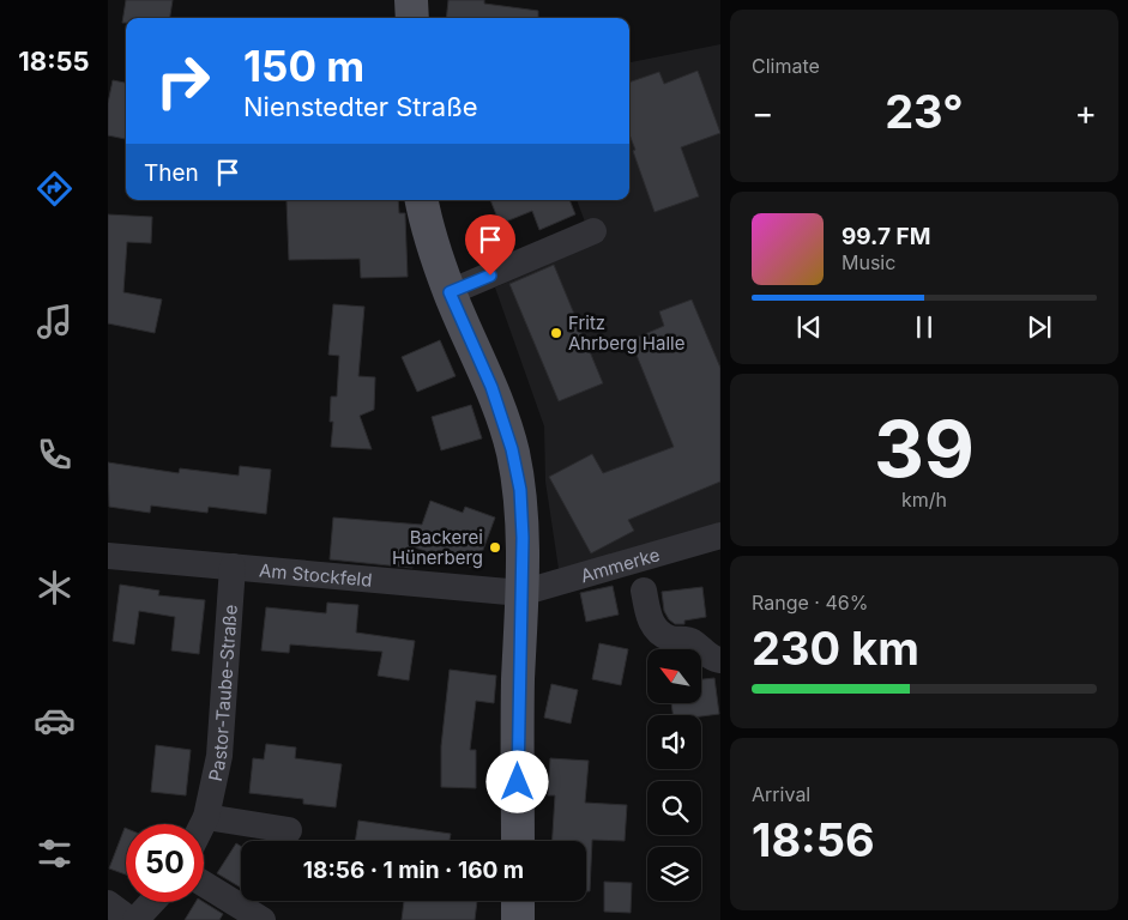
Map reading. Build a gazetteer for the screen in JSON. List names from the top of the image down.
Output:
{
  "streets": {
    "street": ["Ammerke", "Am Stockfeld", "Pastor-Taube-Straße"]
  },
  "crossings": [
    ["Ammerke", "Am Stockfeld"],
    ["Am Stockfeld", "Pastor-Taube-Straße"]
  ],
  "places": ["Fritz Ahrberg Halle", "Backerei Hünerberg"],
  "north": "top left",
  "page": {
    "tabs": "18:55",
    "tile": [
      "Climate",
      ["39", "km/h"],
      ["Range · 46%", "230 km"],
      ["Arrival", "18:56"]
    ],
    "turn": ["150 m", "Nienstedter Straße"],
    "heat": ["−", "23°", "+"],
    "then": "Then",
    "song": ["99.7 FM", "Music"],
    "limit": "50",
    "trip": "18:56 · 1 min · 160 m"
  }
}
